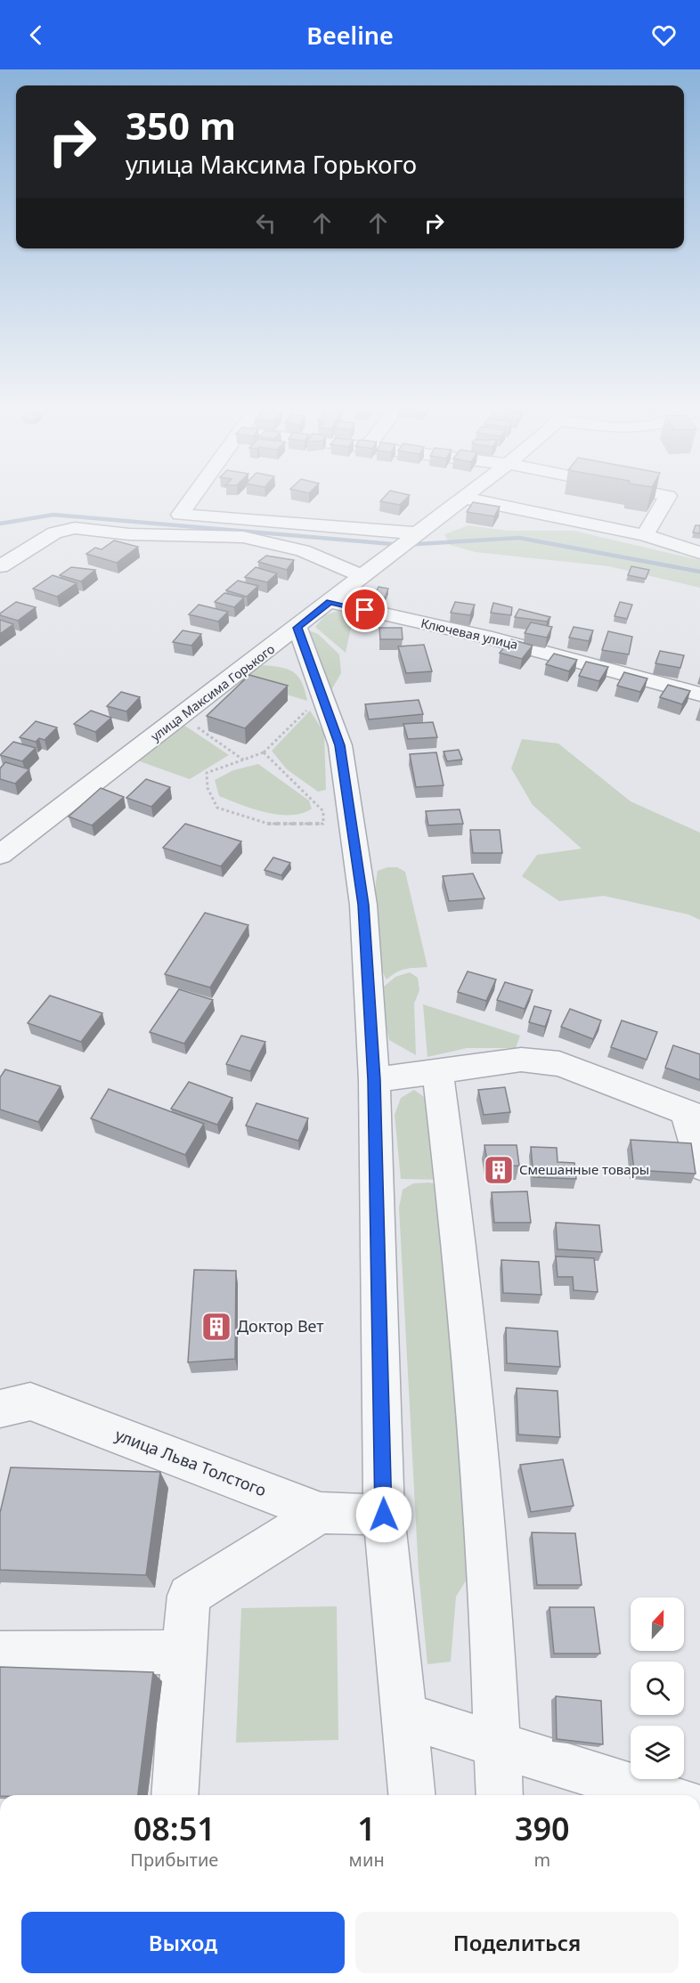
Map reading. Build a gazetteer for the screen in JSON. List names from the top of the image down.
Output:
{
  "streets": {
    "street": ["Ключевая улица", "улица Максима Горького", "улица Льва Толстого"]
  },
  "crossings": [
    ["Ключевая улица", "улица Максима Горького"]
  ],
  "places": {
    "building": ["Смешанные товары", "Доктор Вет"]
  },
  "north": "top",
  "page": {
    "header": "Beeline",
    "turn": ["350 m", "улица Максима Горького"],
    "eta": [
      "08:51",
      "Прибытие",
      "1",
      "мин",
      "390",
      "m"
    ],
    "buttons": ["Выход", "Поделиться"]
  }
}
